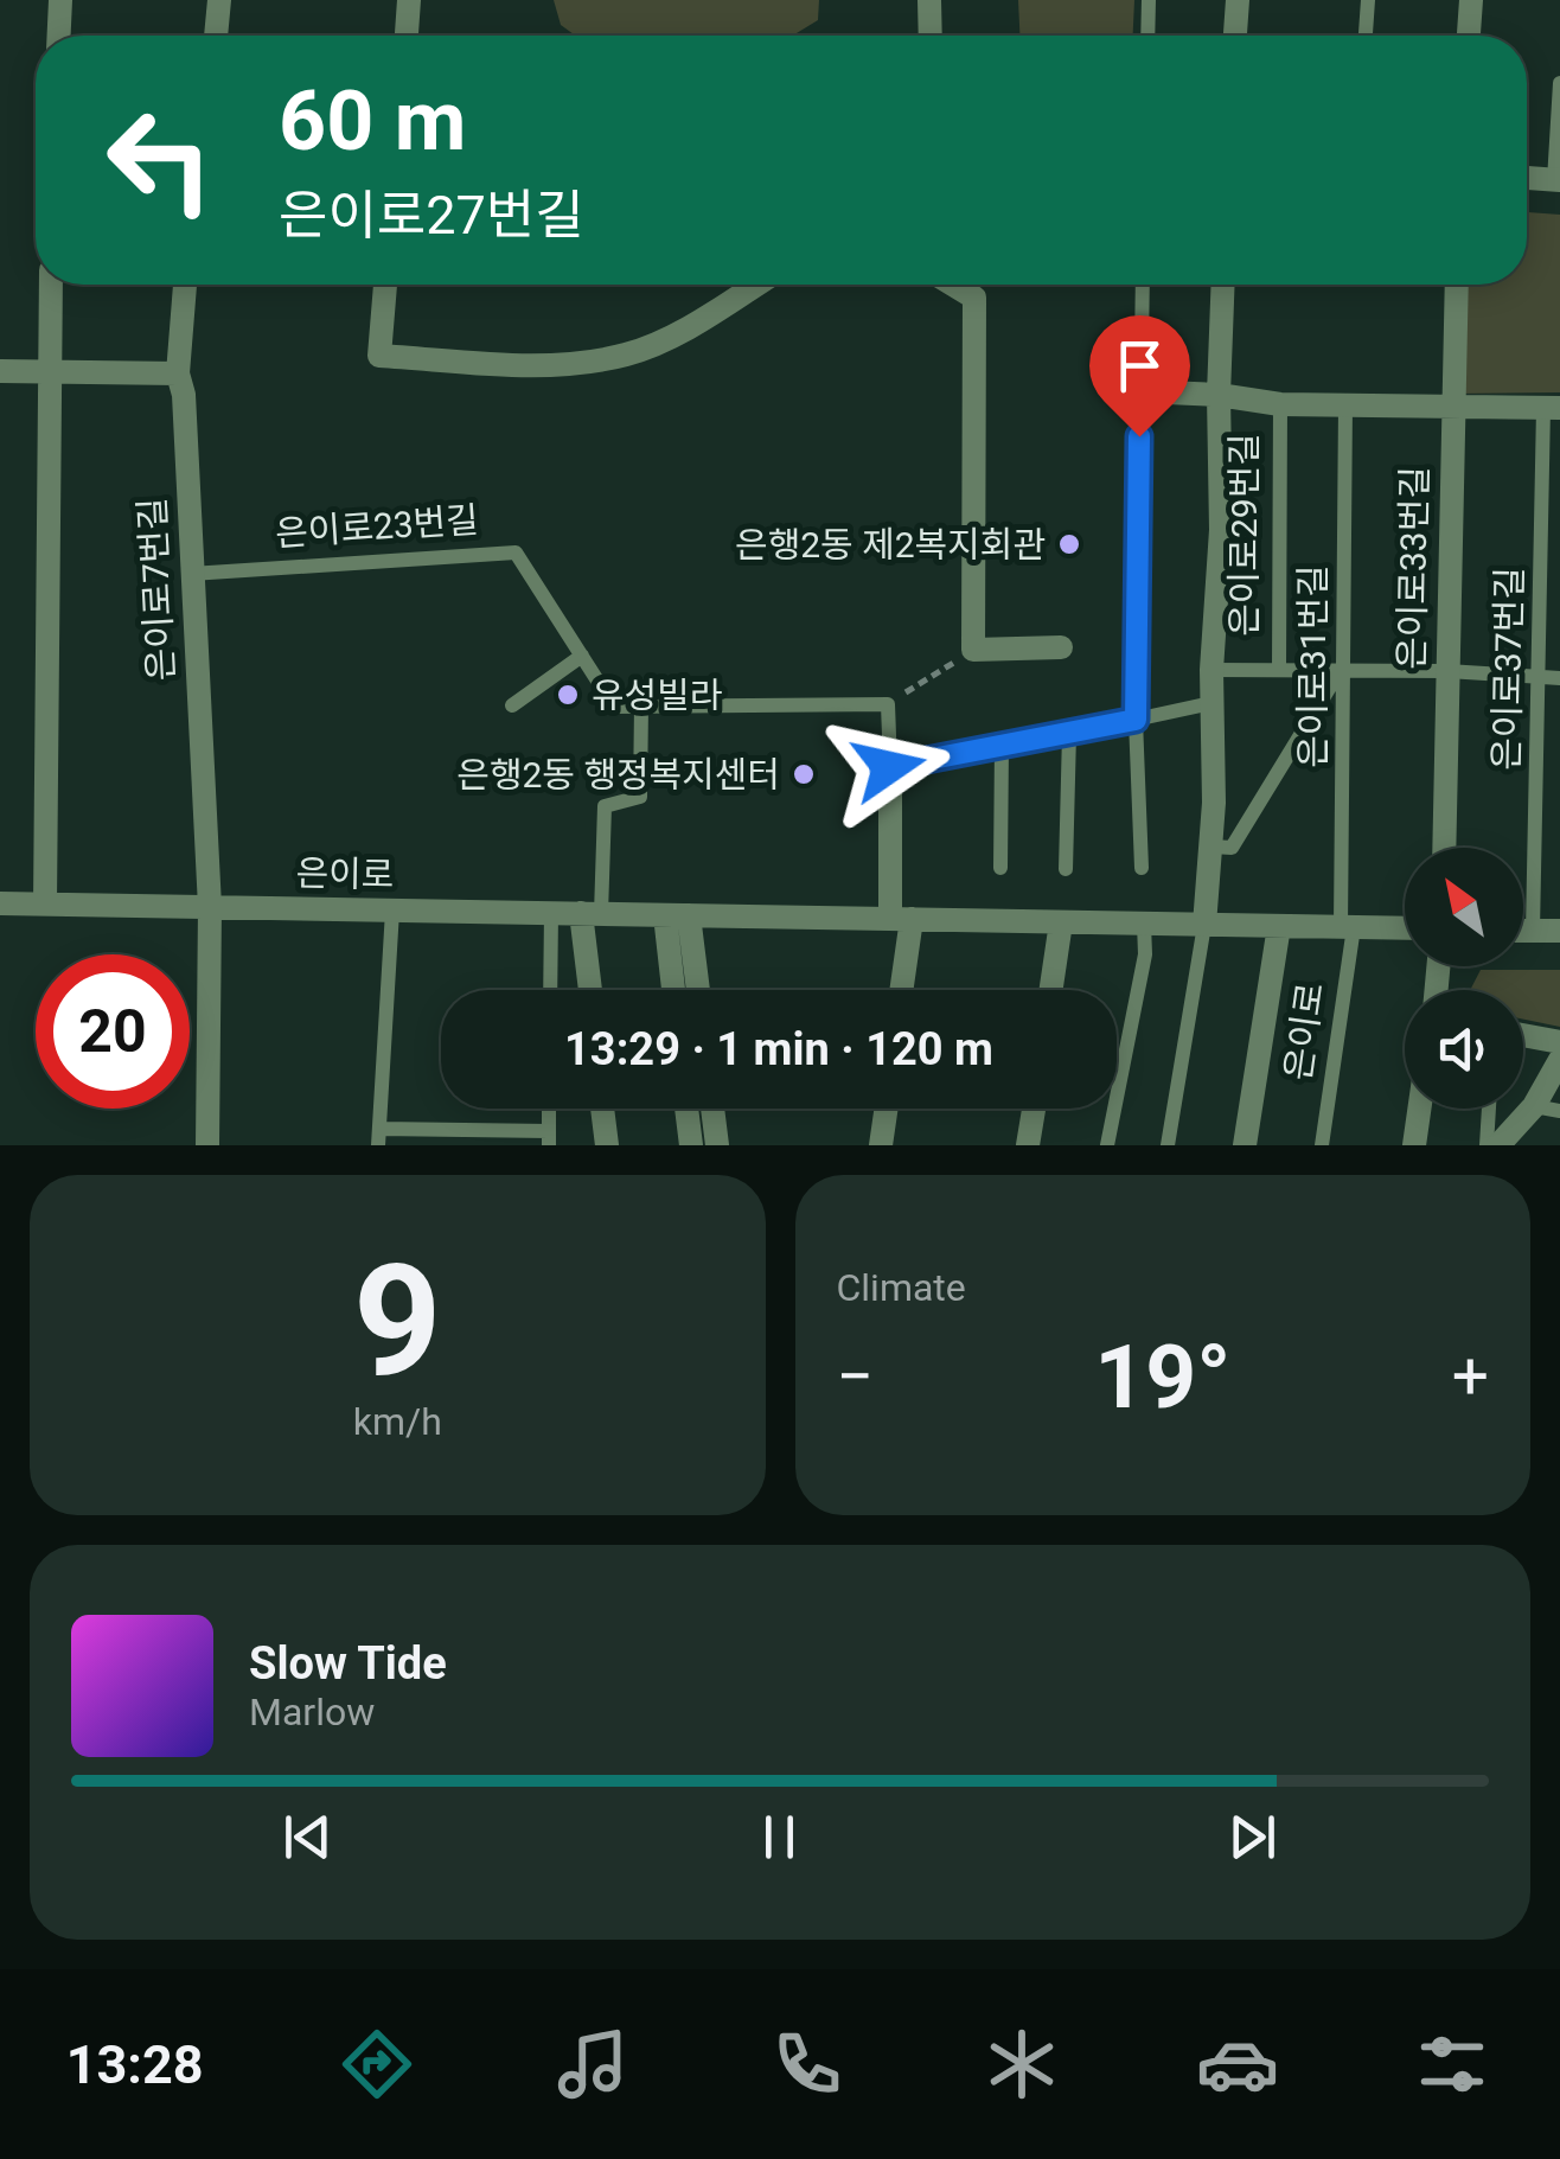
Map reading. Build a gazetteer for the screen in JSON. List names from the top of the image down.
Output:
{
  "streets": {
    "street": [
      "은이로29번길",
      "은이로33번길",
      "은이로7번길",
      "은이로"
    ],
    "lane": ["은이로23번길", "은이로31번길", "은이로37번길"]
  },
  "crossings": [
    ["은이로23번길", "은이로7번길"],
    ["은이로29번길", "은이로"],
    ["은이로7번길", "은이로"],
    ["은이로31번길", "은이로"]
  ],
  "places": ["은행2동 제2복지회관", "유성빌라", "은행2동 행정복지센터"],
  "north": "top left",
  "page": {
    "turn": ["60 m", "은이로27번길"],
    "limit": "20",
    "trip": "13:29 · 1 min · 120 m",
    "tile": [
      ["9", "km/h"],
      "Climate"
    ],
    "heat": ["−", "19°", "+"],
    "song": ["Slow Tide", "Marlow"],
    "tabs": "13:28"
  }
}
